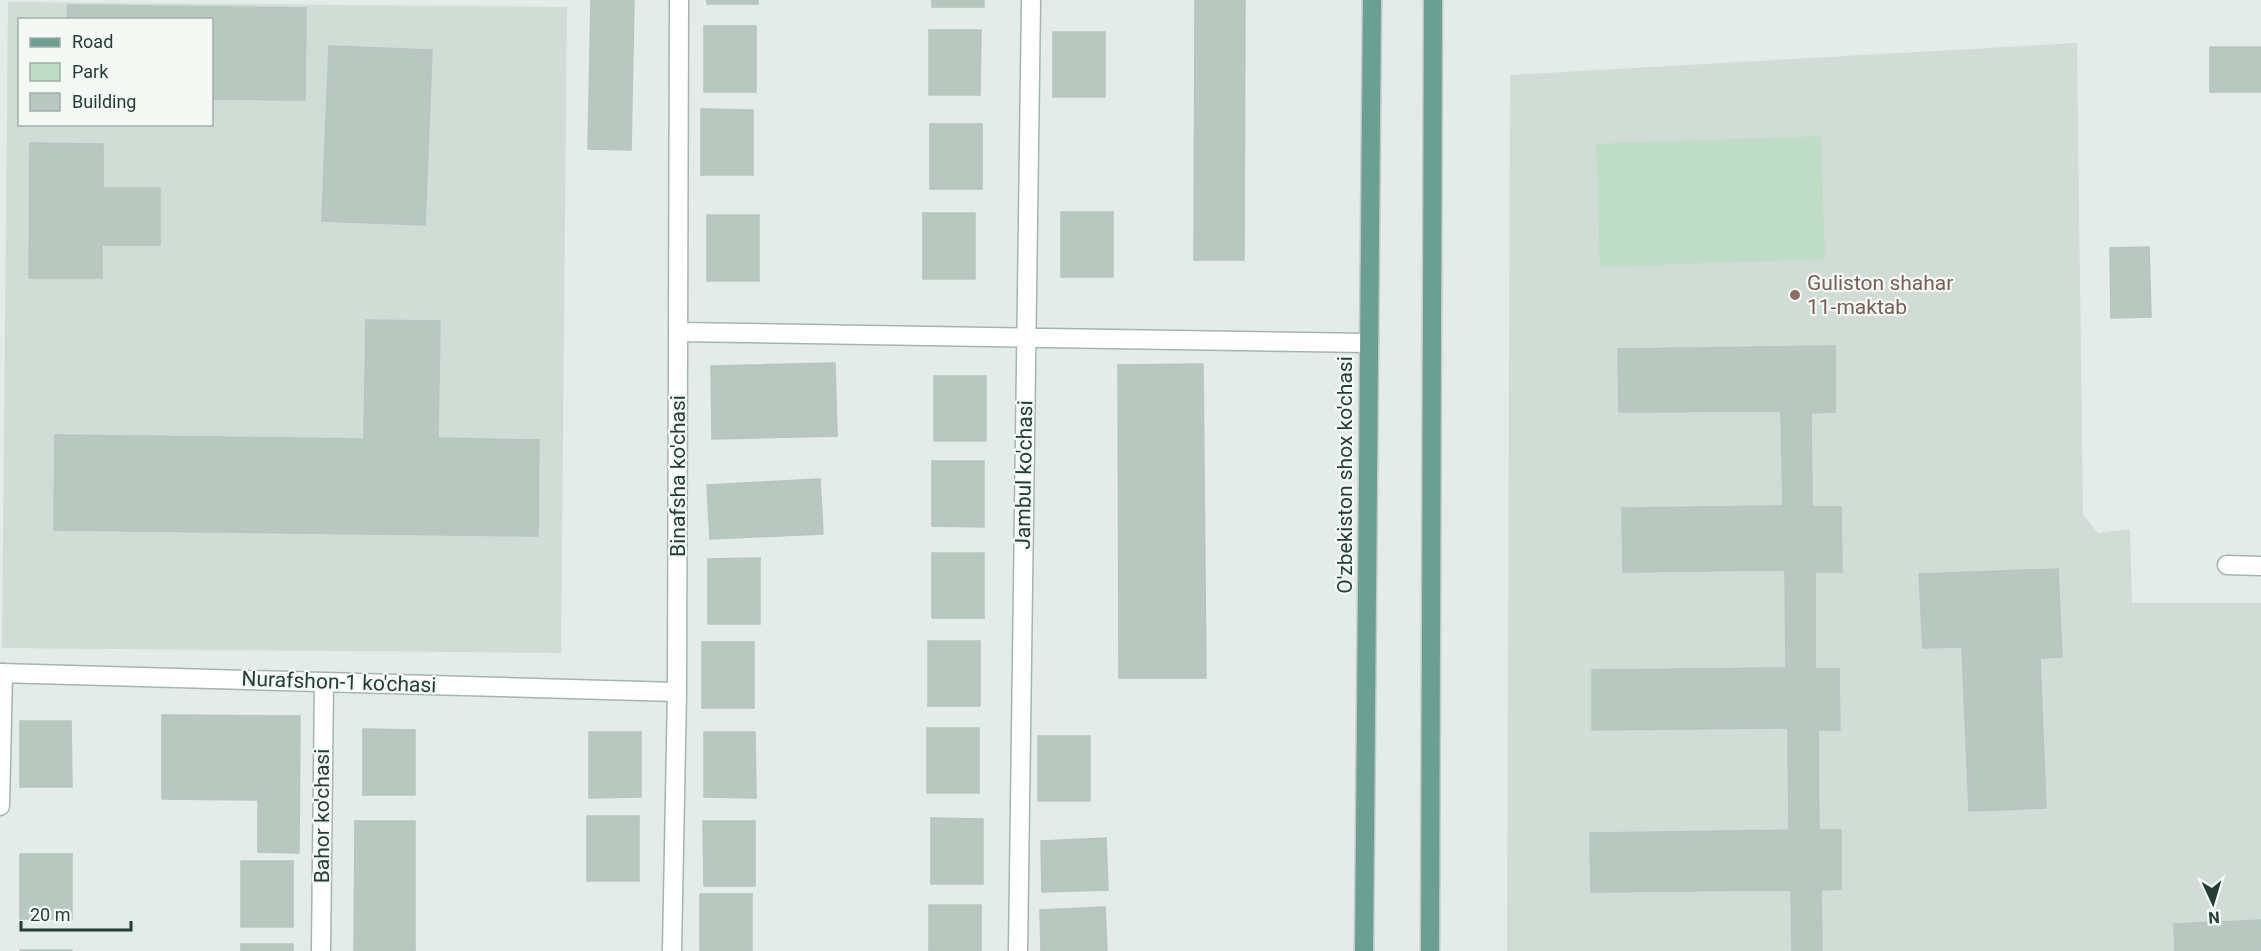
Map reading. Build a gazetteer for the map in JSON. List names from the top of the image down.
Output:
{
  "streets": {
    "main road": ["O'zbekiston shox ko'chasi"],
    "street": [
      "Jambul ko'chasi",
      "Binafsha ko'chasi",
      "Nurafshon-1 ko'chasi",
      "Bahor ko'chasi"
    ]
  },
  "crossings": [
    ["Binafsha ko'chasi", "Nurafshon-1 ko'chasi"],
    ["Nurafshon-1 ko'chasi", "Bahor ko'chasi"]
  ],
  "places": ["Guliston shahar 11-maktab"],
  "legend": ["Road", "Park", "Building"],
  "scale_bar": "20 m",
  "north": "bottom"
}
